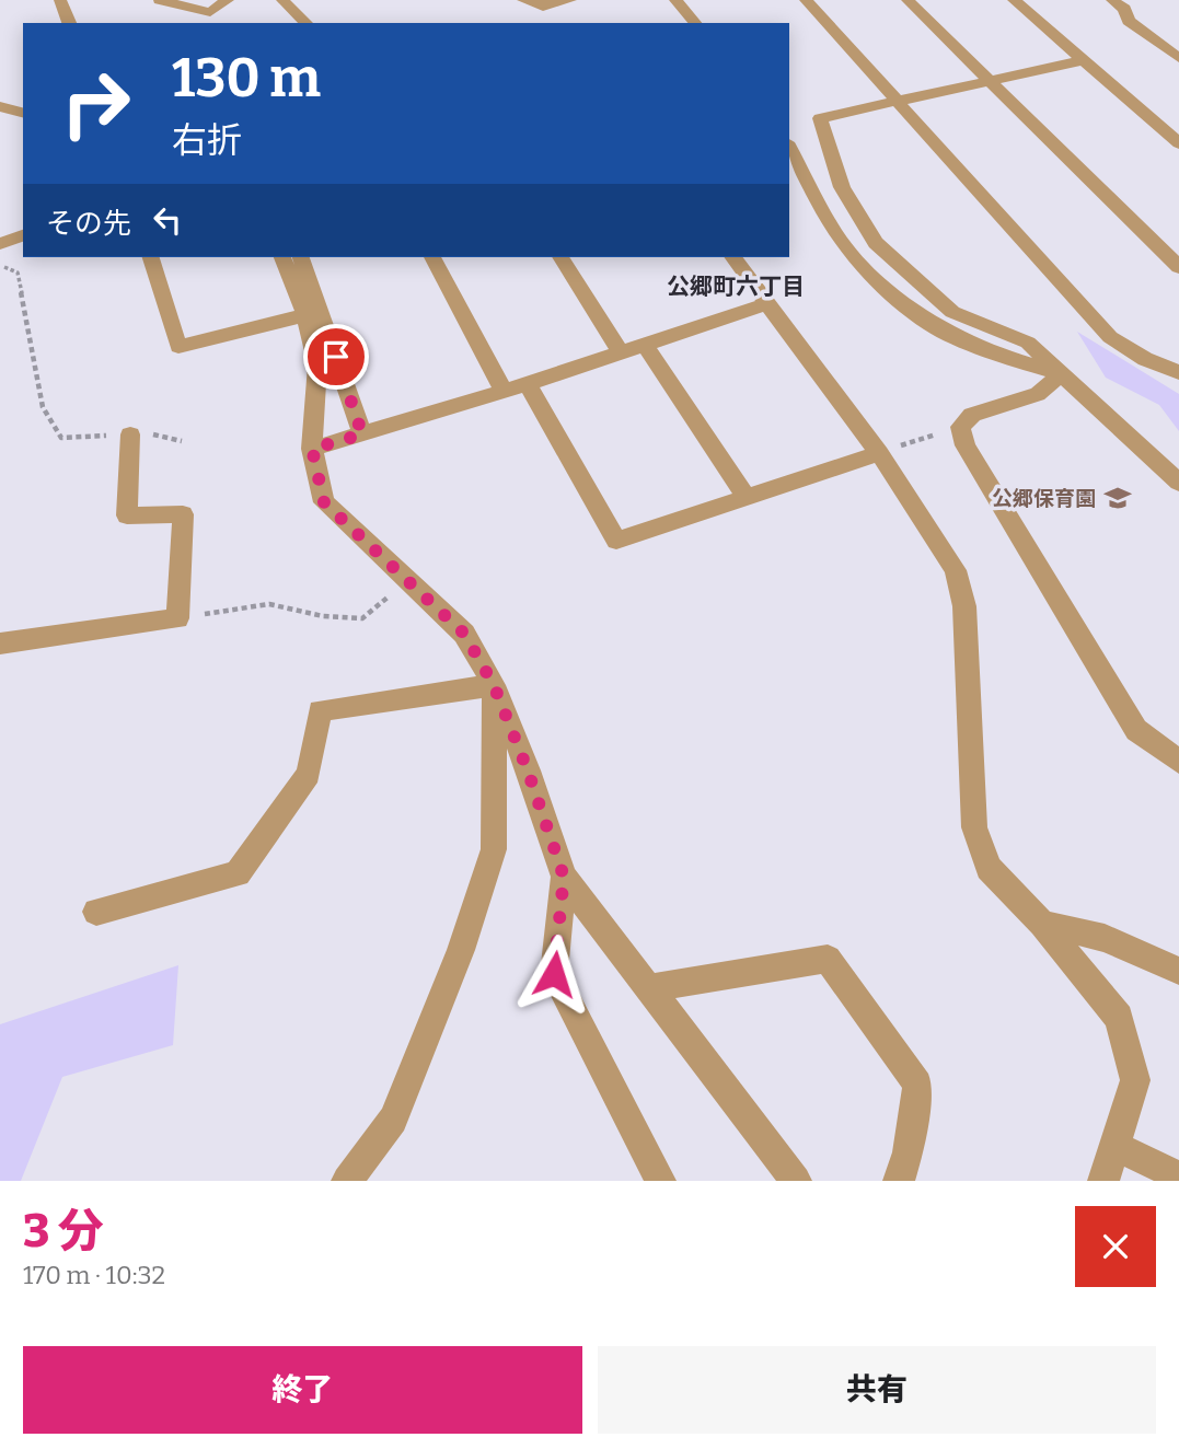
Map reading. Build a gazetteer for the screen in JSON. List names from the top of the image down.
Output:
{
  "districts": ["公郷町六丁目"],
  "places": {
    "school or university": ["公郷保育園"]
  },
  "page": {
    "turn": ["130 m", "右折"],
    "then": "その先",
    "heading": ["3 分", "170 m · 10:32"],
    "buttons": ["終了", "共有"]
  }
}
